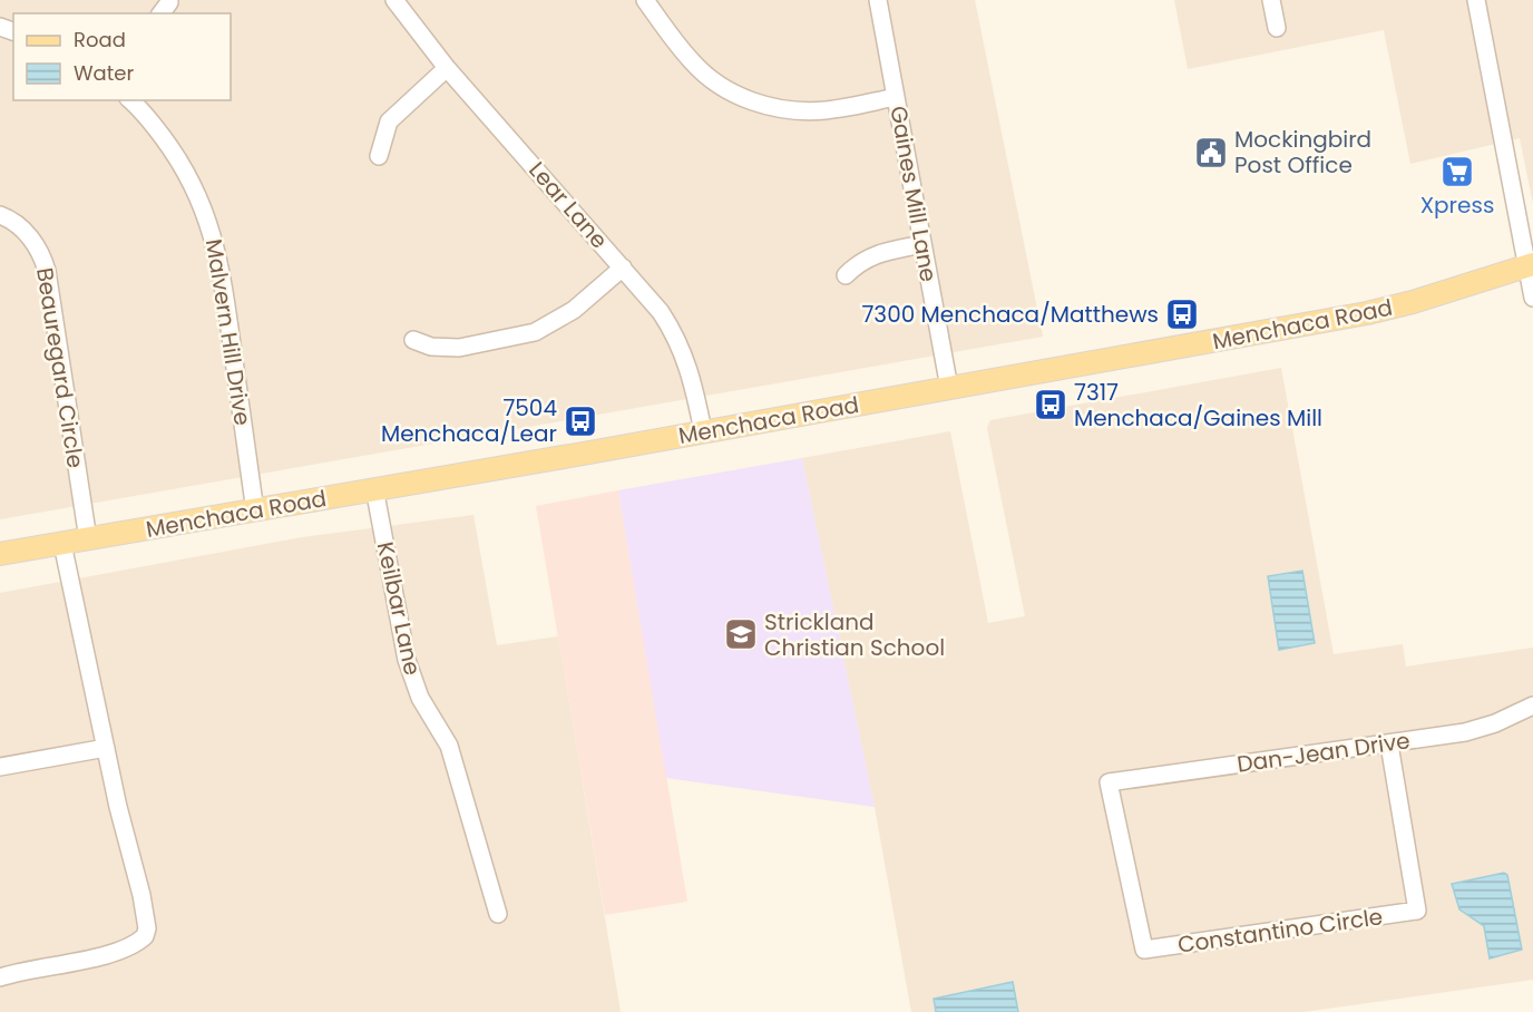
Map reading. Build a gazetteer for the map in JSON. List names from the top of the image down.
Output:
{
  "streets": {
    "main road": ["Menchaca Road"],
    "street": [
      "Gaines Mill Lane",
      "Lear Lane",
      "Malvern Hill Drive",
      "Beauregard Circle",
      "Keilbar Lane",
      "Dan-Jean Drive",
      "Constantino Circle"
    ]
  },
  "crossings": [
    ["Gaines Mill Lane", "Menchaca Road"],
    ["Lear Lane", "Menchaca Road"],
    ["Menchaca Road", "Malvern Hill Drive"],
    ["Menchaca Road", "Beauregard Circle"],
    ["Menchaca Road", "Keilbar Lane"],
    ["Dan-Jean Drive", "Constantino Circle"]
  ],
  "places": {
    "public building": ["Mockingbird Post Office"],
    "supermarket": ["Xpress"],
    "bus stop": ["7300 Menchaca/Matthews", "7317 Menchaca/Gaines Mill", "7504 Menchaca/Lear"],
    "school or university": ["Strickland Christian School"]
  },
  "legend": ["Road", "Water"]
}
